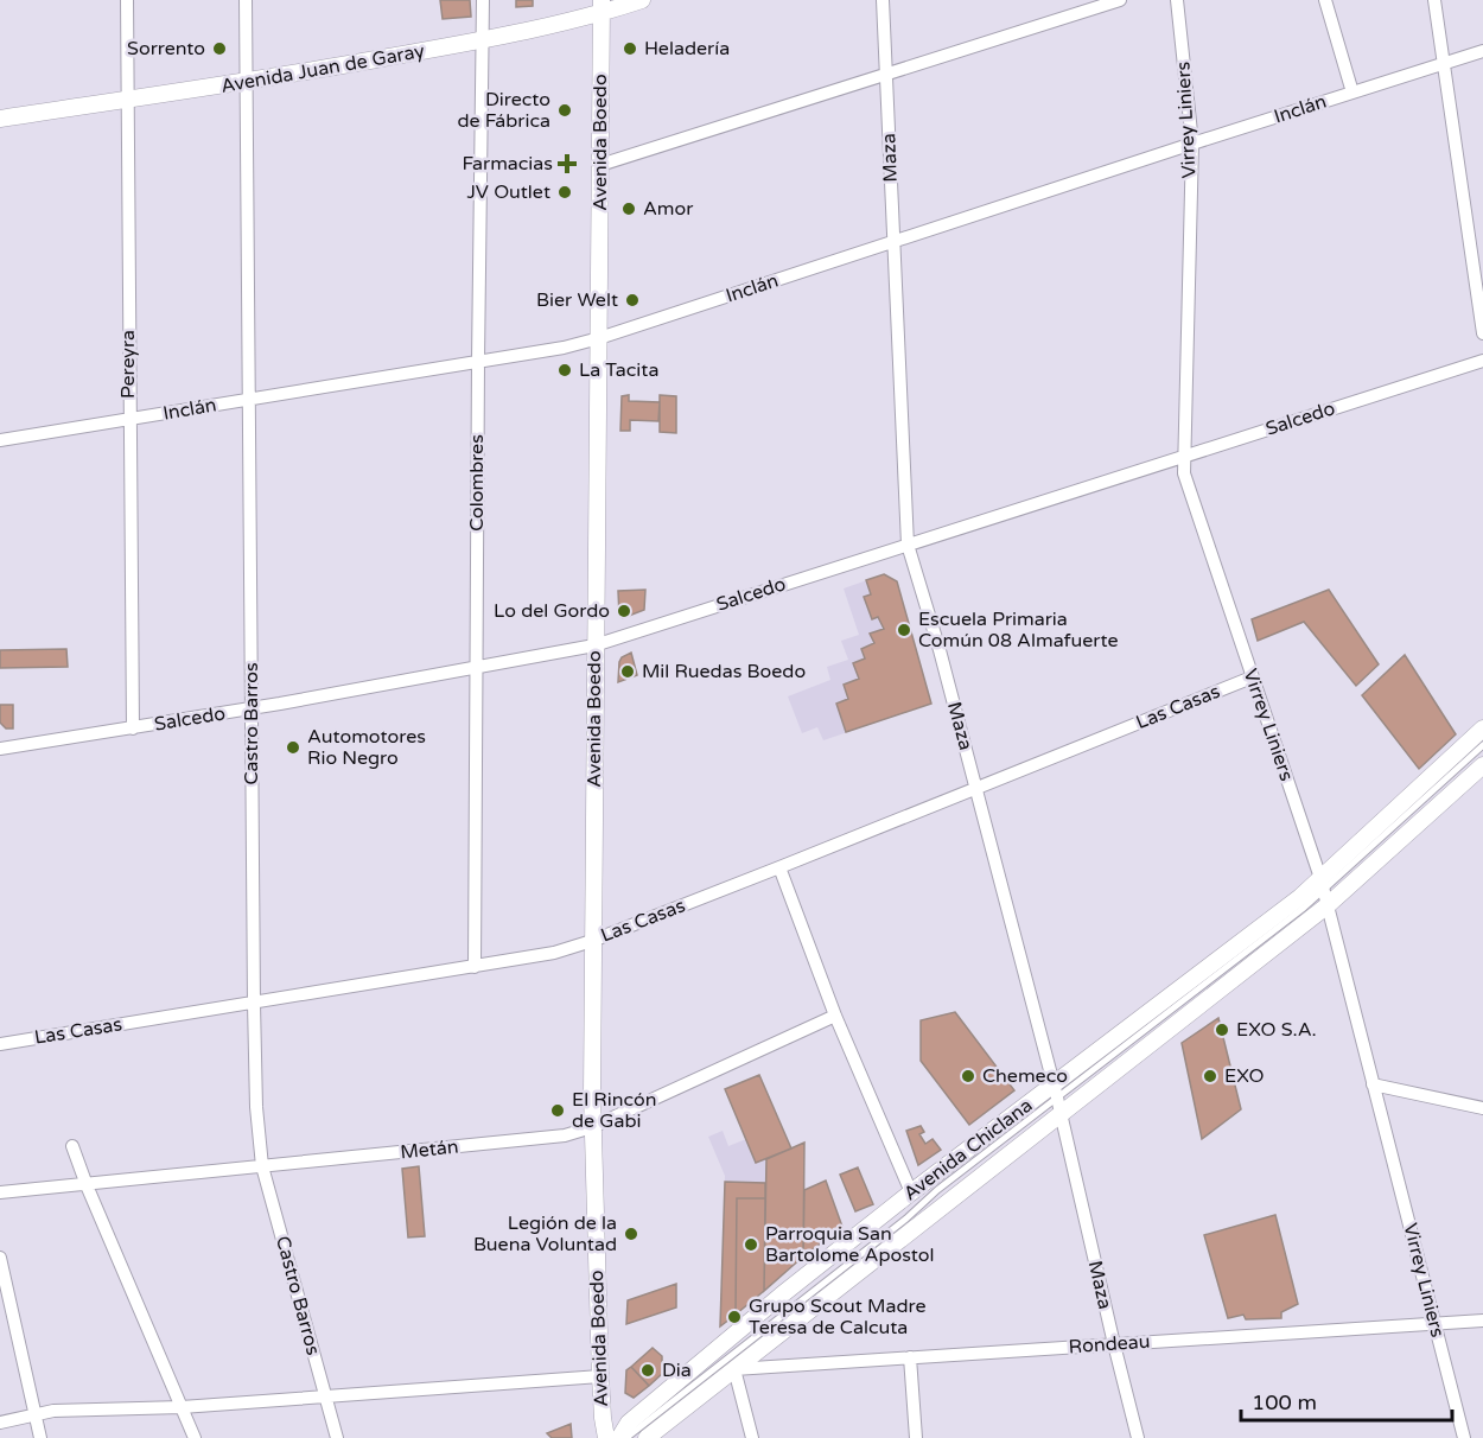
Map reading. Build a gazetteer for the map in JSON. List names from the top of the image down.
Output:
{
  "streets": {
    "main road": ["Avenida Juan de Garay", "Avenida Boedo", "Avenida Chiclana"],
    "street": [
      "Inclán",
      "Virrey Liniers",
      "Maza",
      "Pereyra",
      "Salcedo",
      "Colombres",
      "Las Casas",
      "Castro Barros",
      "Metán",
      "Rondeau"
    ]
  },
  "crossings": [
    ["Avenida Juan de Garay", "Avenida Boedo"],
    ["Avenida Juan de Garay", "Pereyra"],
    ["Avenida Juan de Garay", "Colombres"],
    ["Avenida Juan de Garay", "Castro Barros"],
    ["Inclán", "Virrey Liniers"],
    ["Inclán", "Avenida Boedo"],
    ["Inclán", "Maza"],
    ["Inclán", "Pereyra"],
    ["Inclán", "Colombres"],
    ["Inclán", "Castro Barros"],
    ["Virrey Liniers", "Salcedo"],
    ["Virrey Liniers", "Las Casas"],
    ["Virrey Liniers", "Avenida Chiclana"],
    ["Virrey Liniers", "Rondeau"],
    ["Avenida Boedo", "Salcedo"],
    ["Avenida Boedo", "Las Casas"],
    ["Avenida Boedo", "Metán"],
    ["Maza", "Salcedo"],
    ["Maza", "Las Casas"],
    ["Maza", "Avenida Chiclana"],
    ["Maza", "Rondeau"],
    ["Pereyra", "Salcedo"],
    ["Salcedo", "Colombres"],
    ["Salcedo", "Castro Barros"],
    ["Colombres", "Las Casas"],
    ["Las Casas", "Castro Barros"],
    ["Castro Barros", "Metán"],
    ["Avenida Chiclana", "Rondeau"]
  ],
  "places": {
    "other": [
      "Sorrento",
      "Heladería",
      "Directo de Fábrica",
      "JV Outlet",
      "Amor",
      "Bier Welt",
      "La Tacita",
      "Lo del Gordo",
      "Escuela Primaria Común 08 Almafuerte",
      "Mil Ruedas Boedo",
      "Automotores Rio Negro",
      "EXO S.A.",
      "Chemeco",
      "EXO",
      "El Rincón de Gabi",
      "Legión de la Buena Voluntad",
      "Parroquia San Bartolome Apostol",
      "Grupo Scout Madre Teresa de Calcuta",
      "Dia"
    ],
    "health": ["Farmacias"]
  },
  "scale_bar": "100 m"
}
